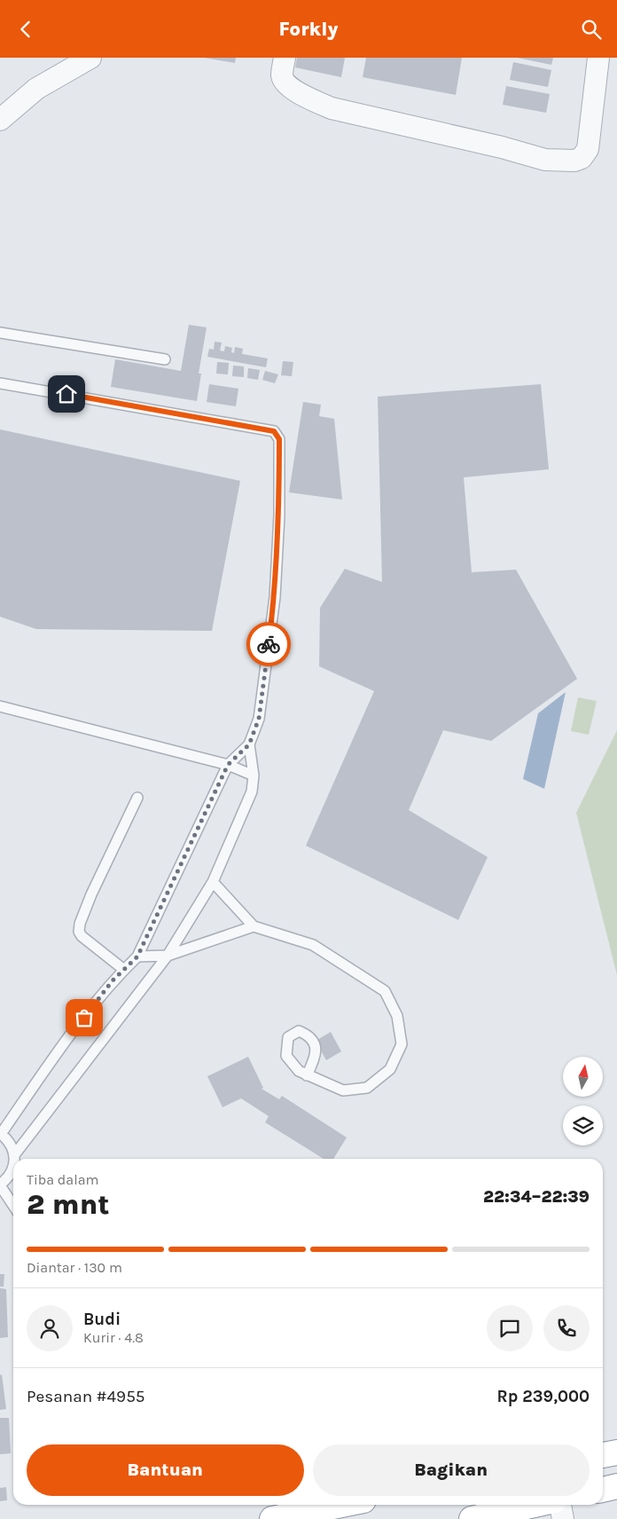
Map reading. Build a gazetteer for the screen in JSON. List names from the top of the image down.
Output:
{
  "north": "top",
  "page": {
    "header": "Forkly",
    "heading": ["2 mnt", "Tiba dalam", "22:34–22:39"],
    "panel": [
      "Budi",
      "Kurir · 4.8",
      "Pesanan #4955",
      "Rp 239,000"
    ],
    "bar": "Diantar · 130 m",
    "buttons": ["Bantuan", "Bagikan"]
  }
}
